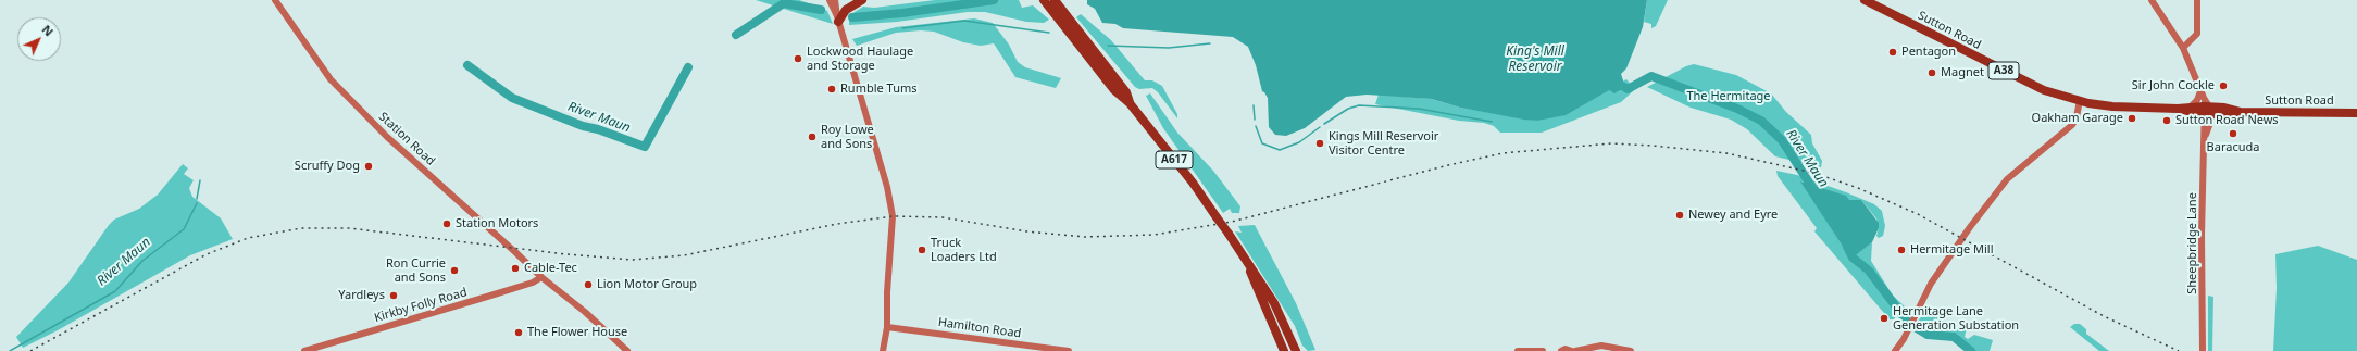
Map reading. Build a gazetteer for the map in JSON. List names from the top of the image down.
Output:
{
  "streets": {
    "highway": ["Sutton Road", "A38", "A617"],
    "main road": [
      "Station Road",
      "Sheepbridge Lane",
      "Kirkby Folly Road",
      "Hamilton Road"
    ]
  },
  "crossings": [
    ["Sutton Road", "Sheepbridge Lane"],
    ["Station Road", "Kirkby Folly Road"]
  ],
  "water": ["King's Mill Reservoir", "River Maun"],
  "parks": ["The Hermitage"],
  "places": [
    "Pentagon",
    "Lockwood Haulage and Storage",
    "Magnet",
    "Sir John Cockle",
    "Rumble Tums",
    "Oakham Garage",
    "Sutton Road News",
    "Baracuda",
    "Roy Lowe and Sons",
    "Kings Mill Reservoir Visitor Centre",
    "Scruffy Dog",
    "Newey and Eyre",
    "Station Motors",
    "Truck Loaders Ltd",
    "Hermitage Mill",
    "Cable-Tec",
    "Ron Currie and Sons",
    "Lion Motor Group",
    "Yardleys",
    "Hermitage Lane Generation Substation",
    "The Flower House"
  ],
  "north": "top right"
}
